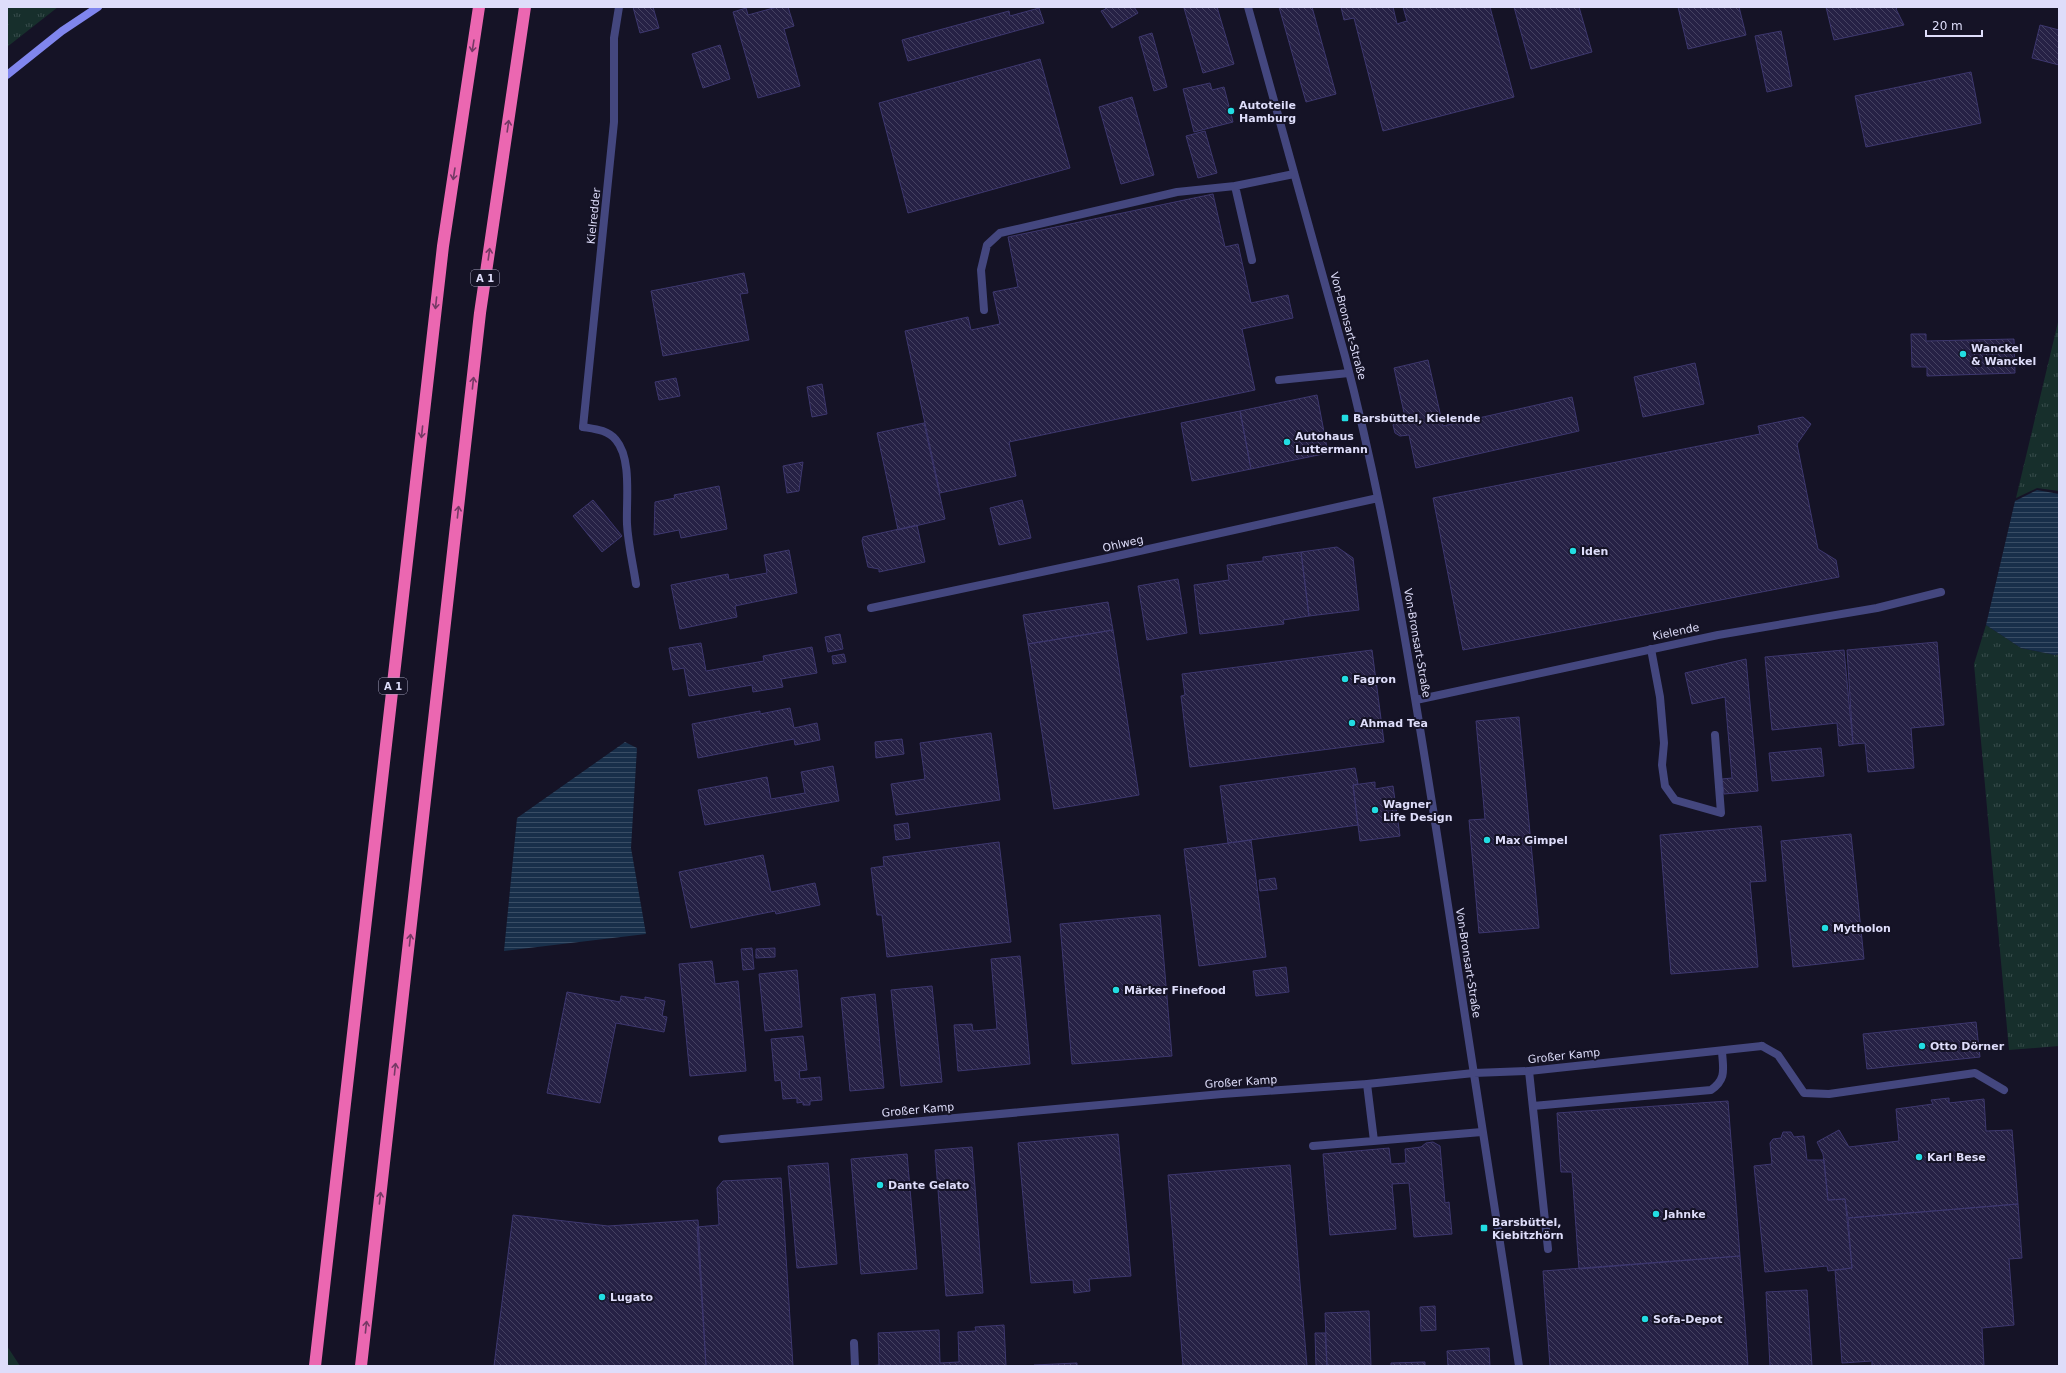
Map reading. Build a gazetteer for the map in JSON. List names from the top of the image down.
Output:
{
  "streets": {
    "highway": ["A 1"],
    "street": [
      "Kielredder",
      "Von-Bronsart-Straße",
      "Ohlweg",
      "Kielende",
      "Großer Kamp"
    ]
  },
  "crossings": [
    ["Von-Bronsart-Straße", "Ohlweg"],
    ["Von-Bronsart-Straße", "Kielende"],
    ["Von-Bronsart-Straße", "Großer Kamp"]
  ],
  "places": {
    "other": [
      "Autoteile Hamburg",
      "Wanckel & Wanckel",
      "Autohaus Luttermann",
      "Iden",
      "Fagron",
      "Ahmad Tea",
      "Wagner Life Design",
      "Max Gimpel",
      "Mytholon",
      "Märker Finefood",
      "Otto Dörner",
      "Karl Bese",
      "Dante Gelato",
      "Jahnke",
      "Lugato",
      "Sofa-Depot"
    ],
    "transit": ["Barsbüttel, Kielende", "Barsbüttel, Kiebitzhörn"]
  },
  "scale_bar": "20 m"
}
